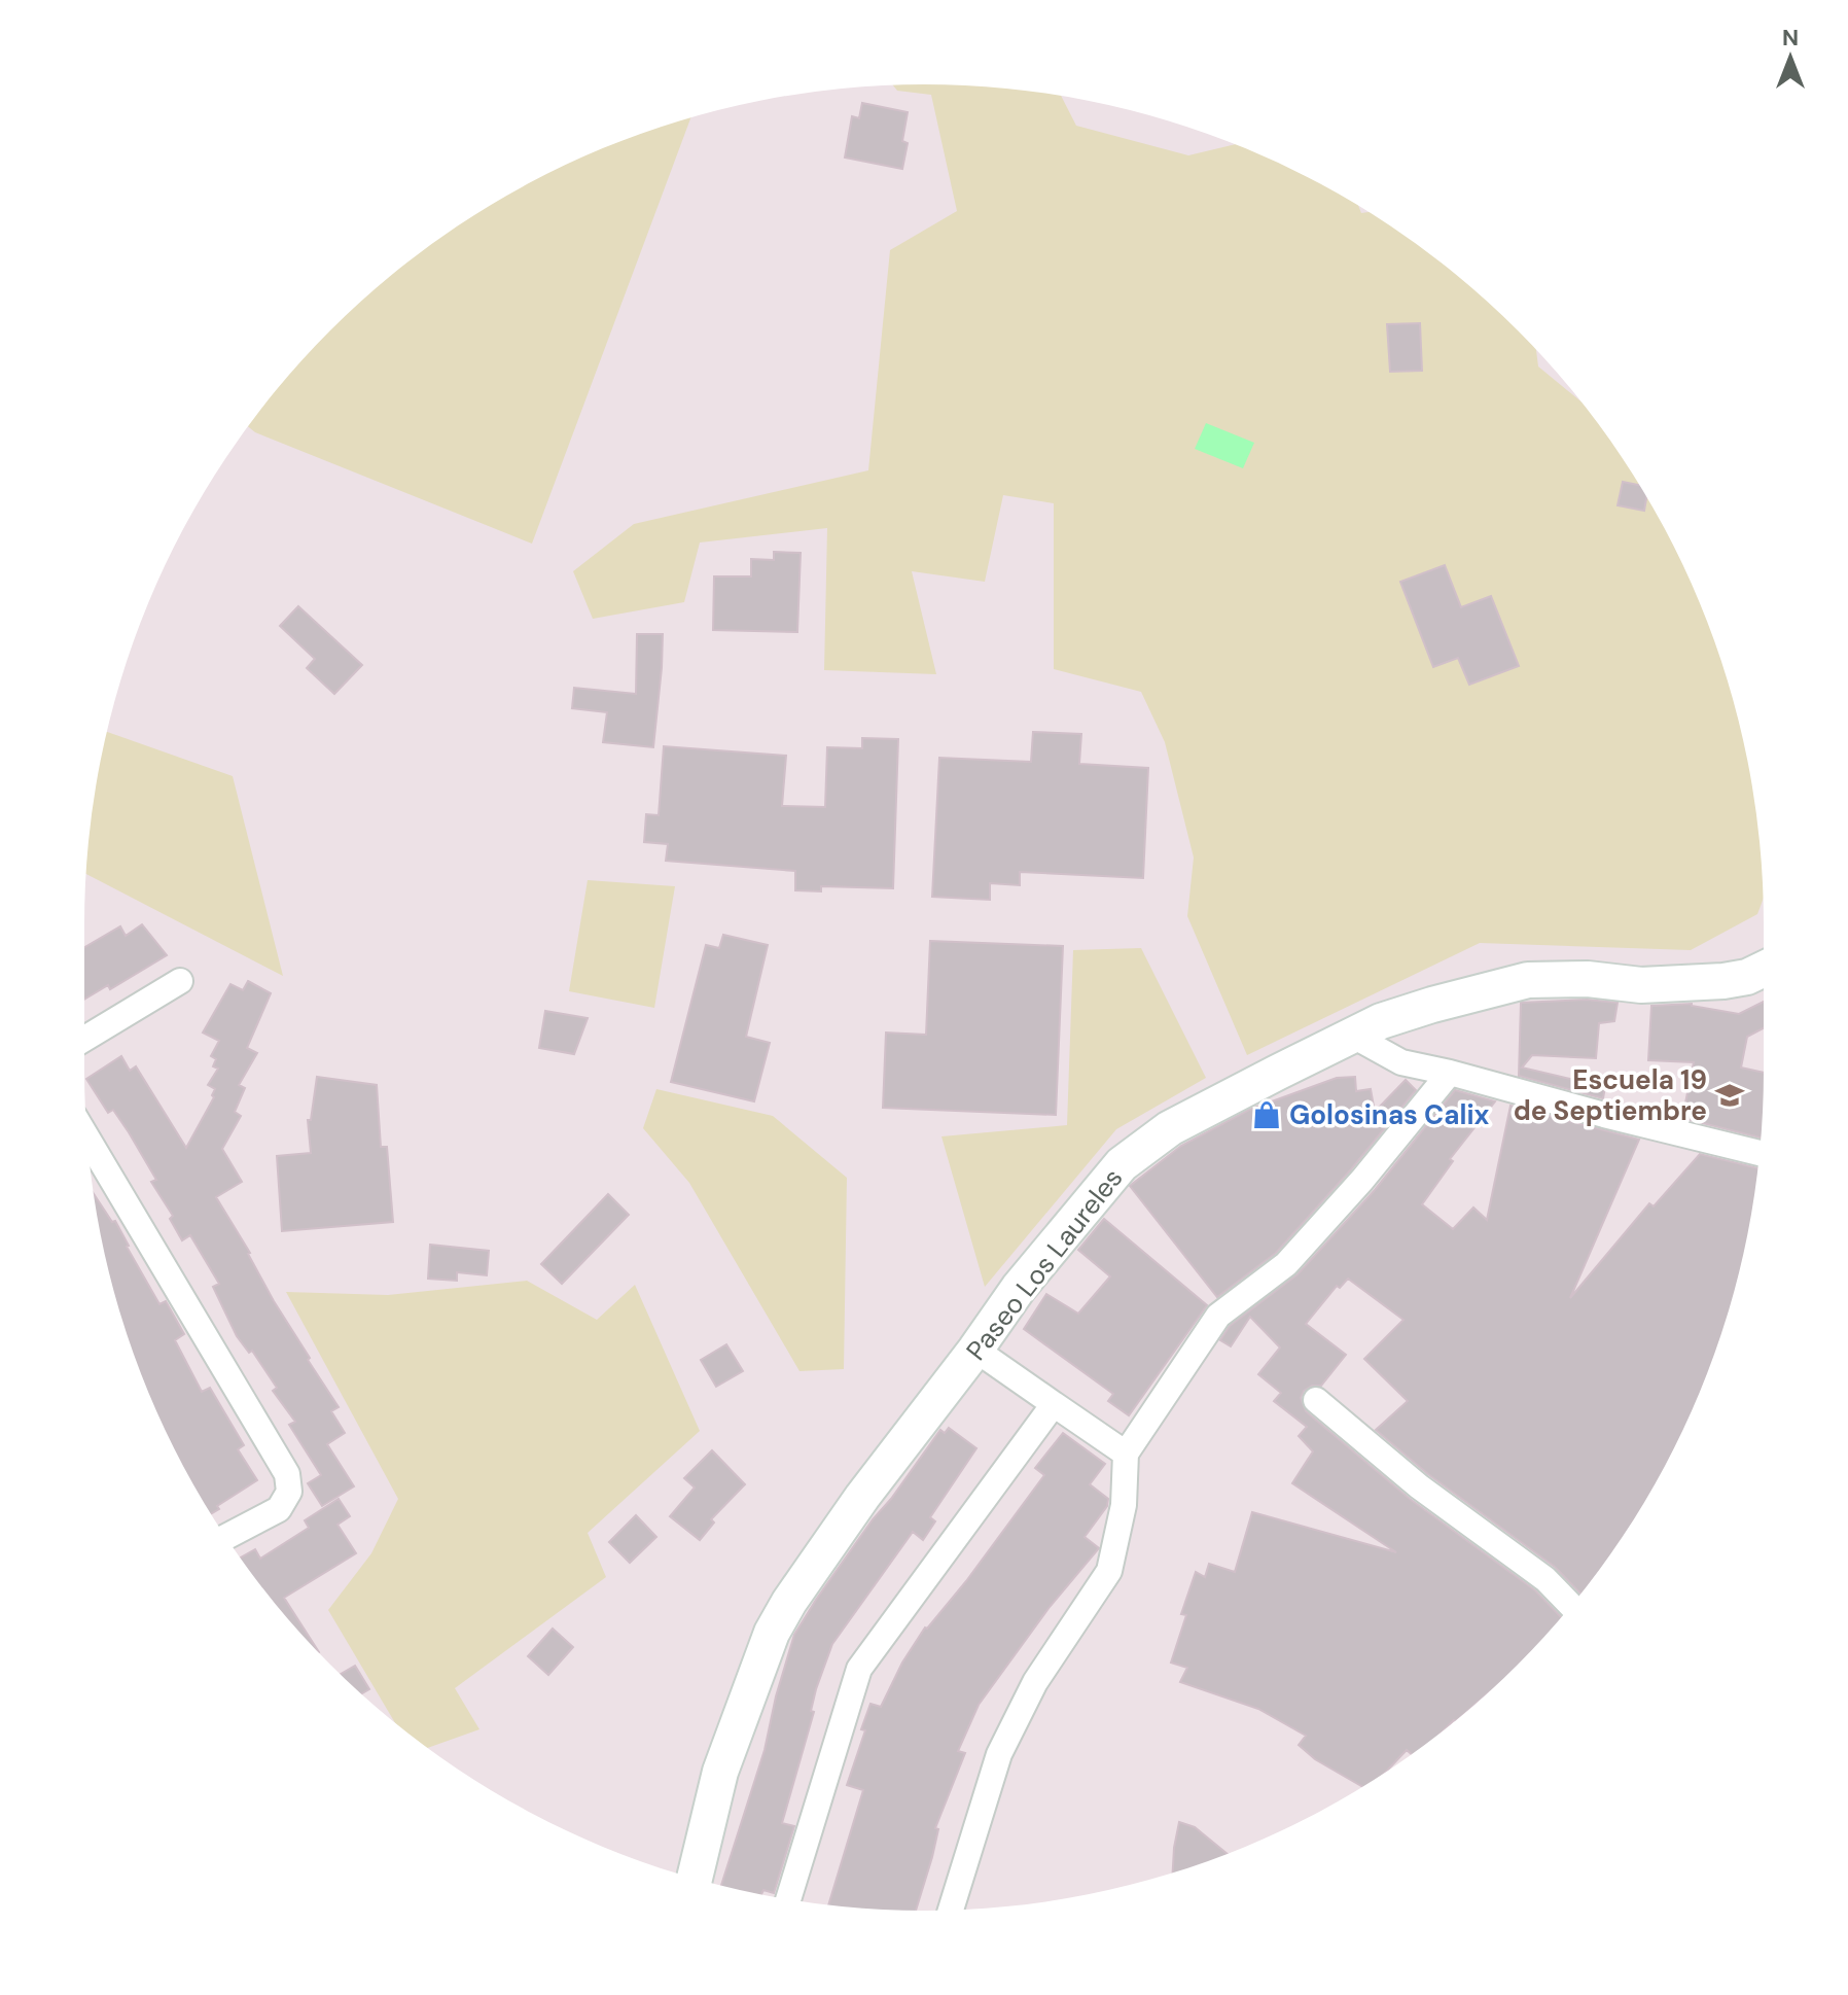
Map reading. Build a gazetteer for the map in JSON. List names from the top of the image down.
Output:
{
  "streets": {
    "street": ["Paseo Los Laureles"]
  },
  "places": {
    "school or university": ["Escuela 19 de Septiembre"],
    "shop": ["Golosinas Calix"]
  },
  "north": "top"
}
